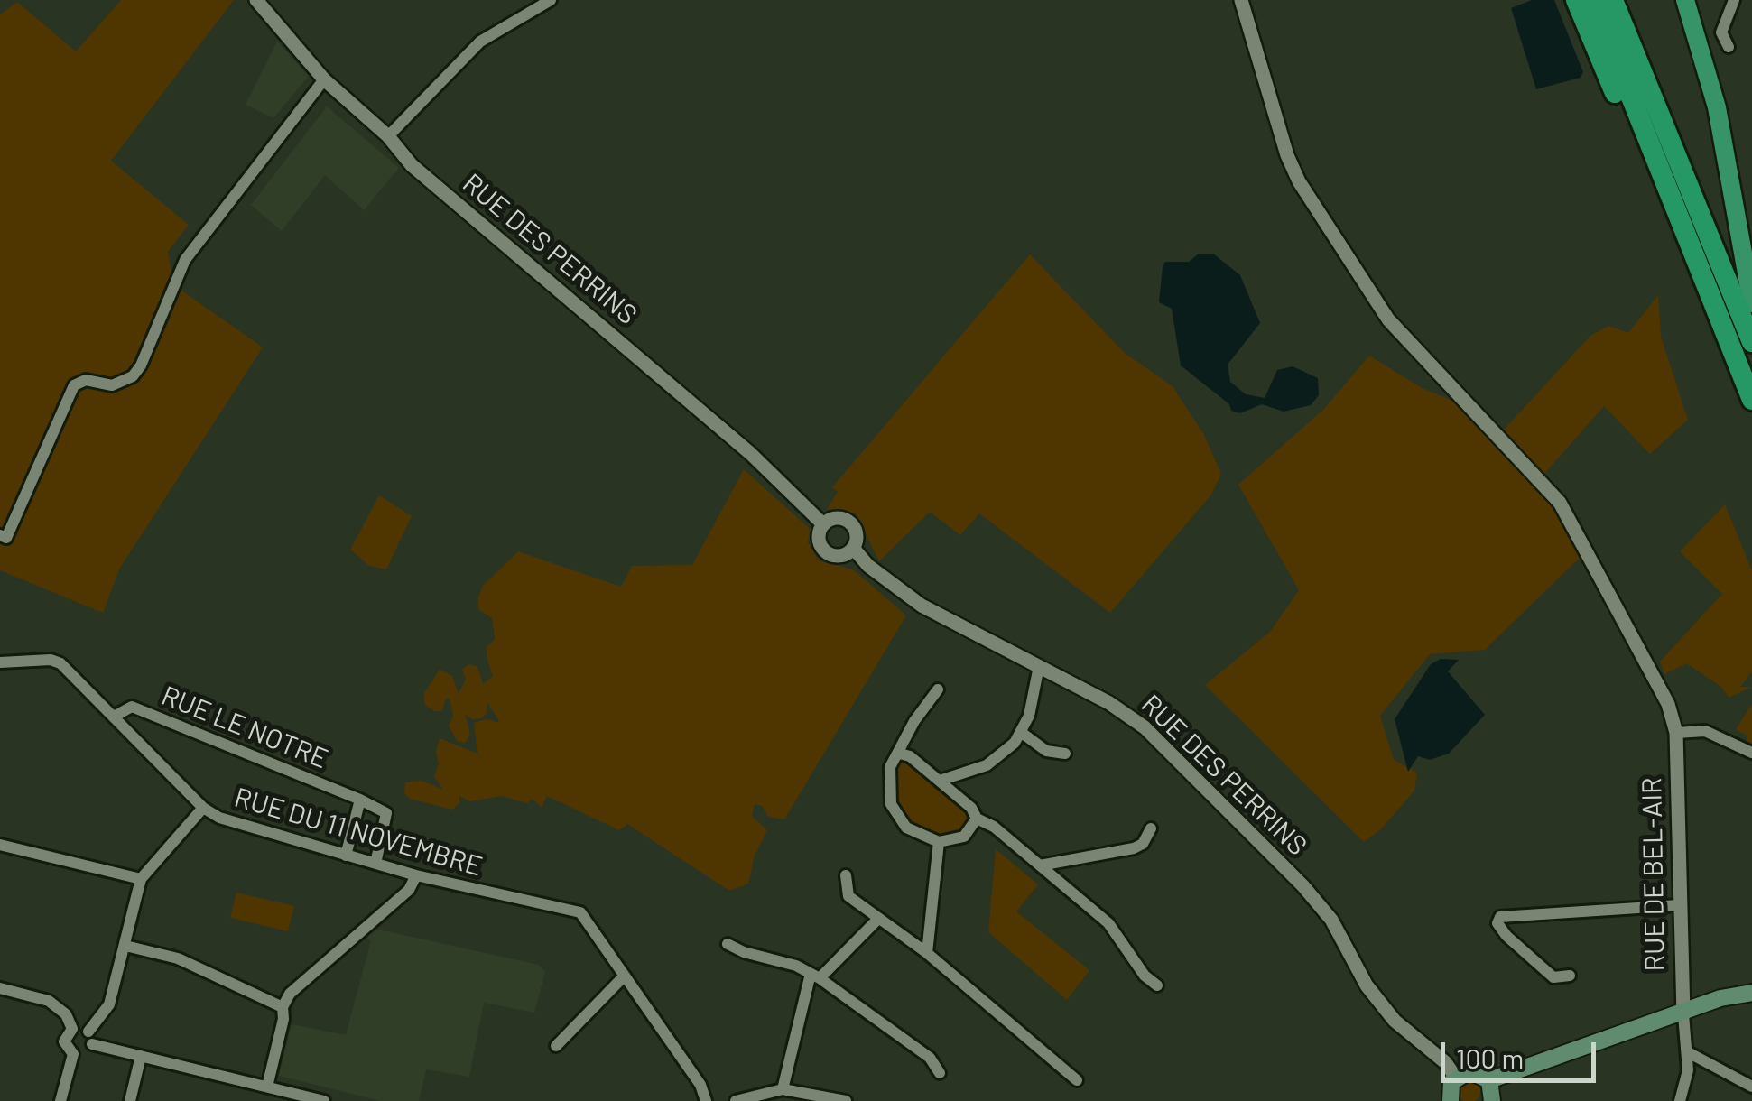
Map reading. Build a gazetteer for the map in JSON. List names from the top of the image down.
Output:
{
  "streets": {
    "street": [
      "RUE DES PERRINS",
      "RUE LE NOTRE",
      "RUE DU 11 NOVEMBRE",
      "RUE DE BEL-AIR"
    ]
  },
  "crossings": [
    ["RUE LE NOTRE", "RUE DU 11 NOVEMBRE"]
  ],
  "scale_bar": "100 m"
}
